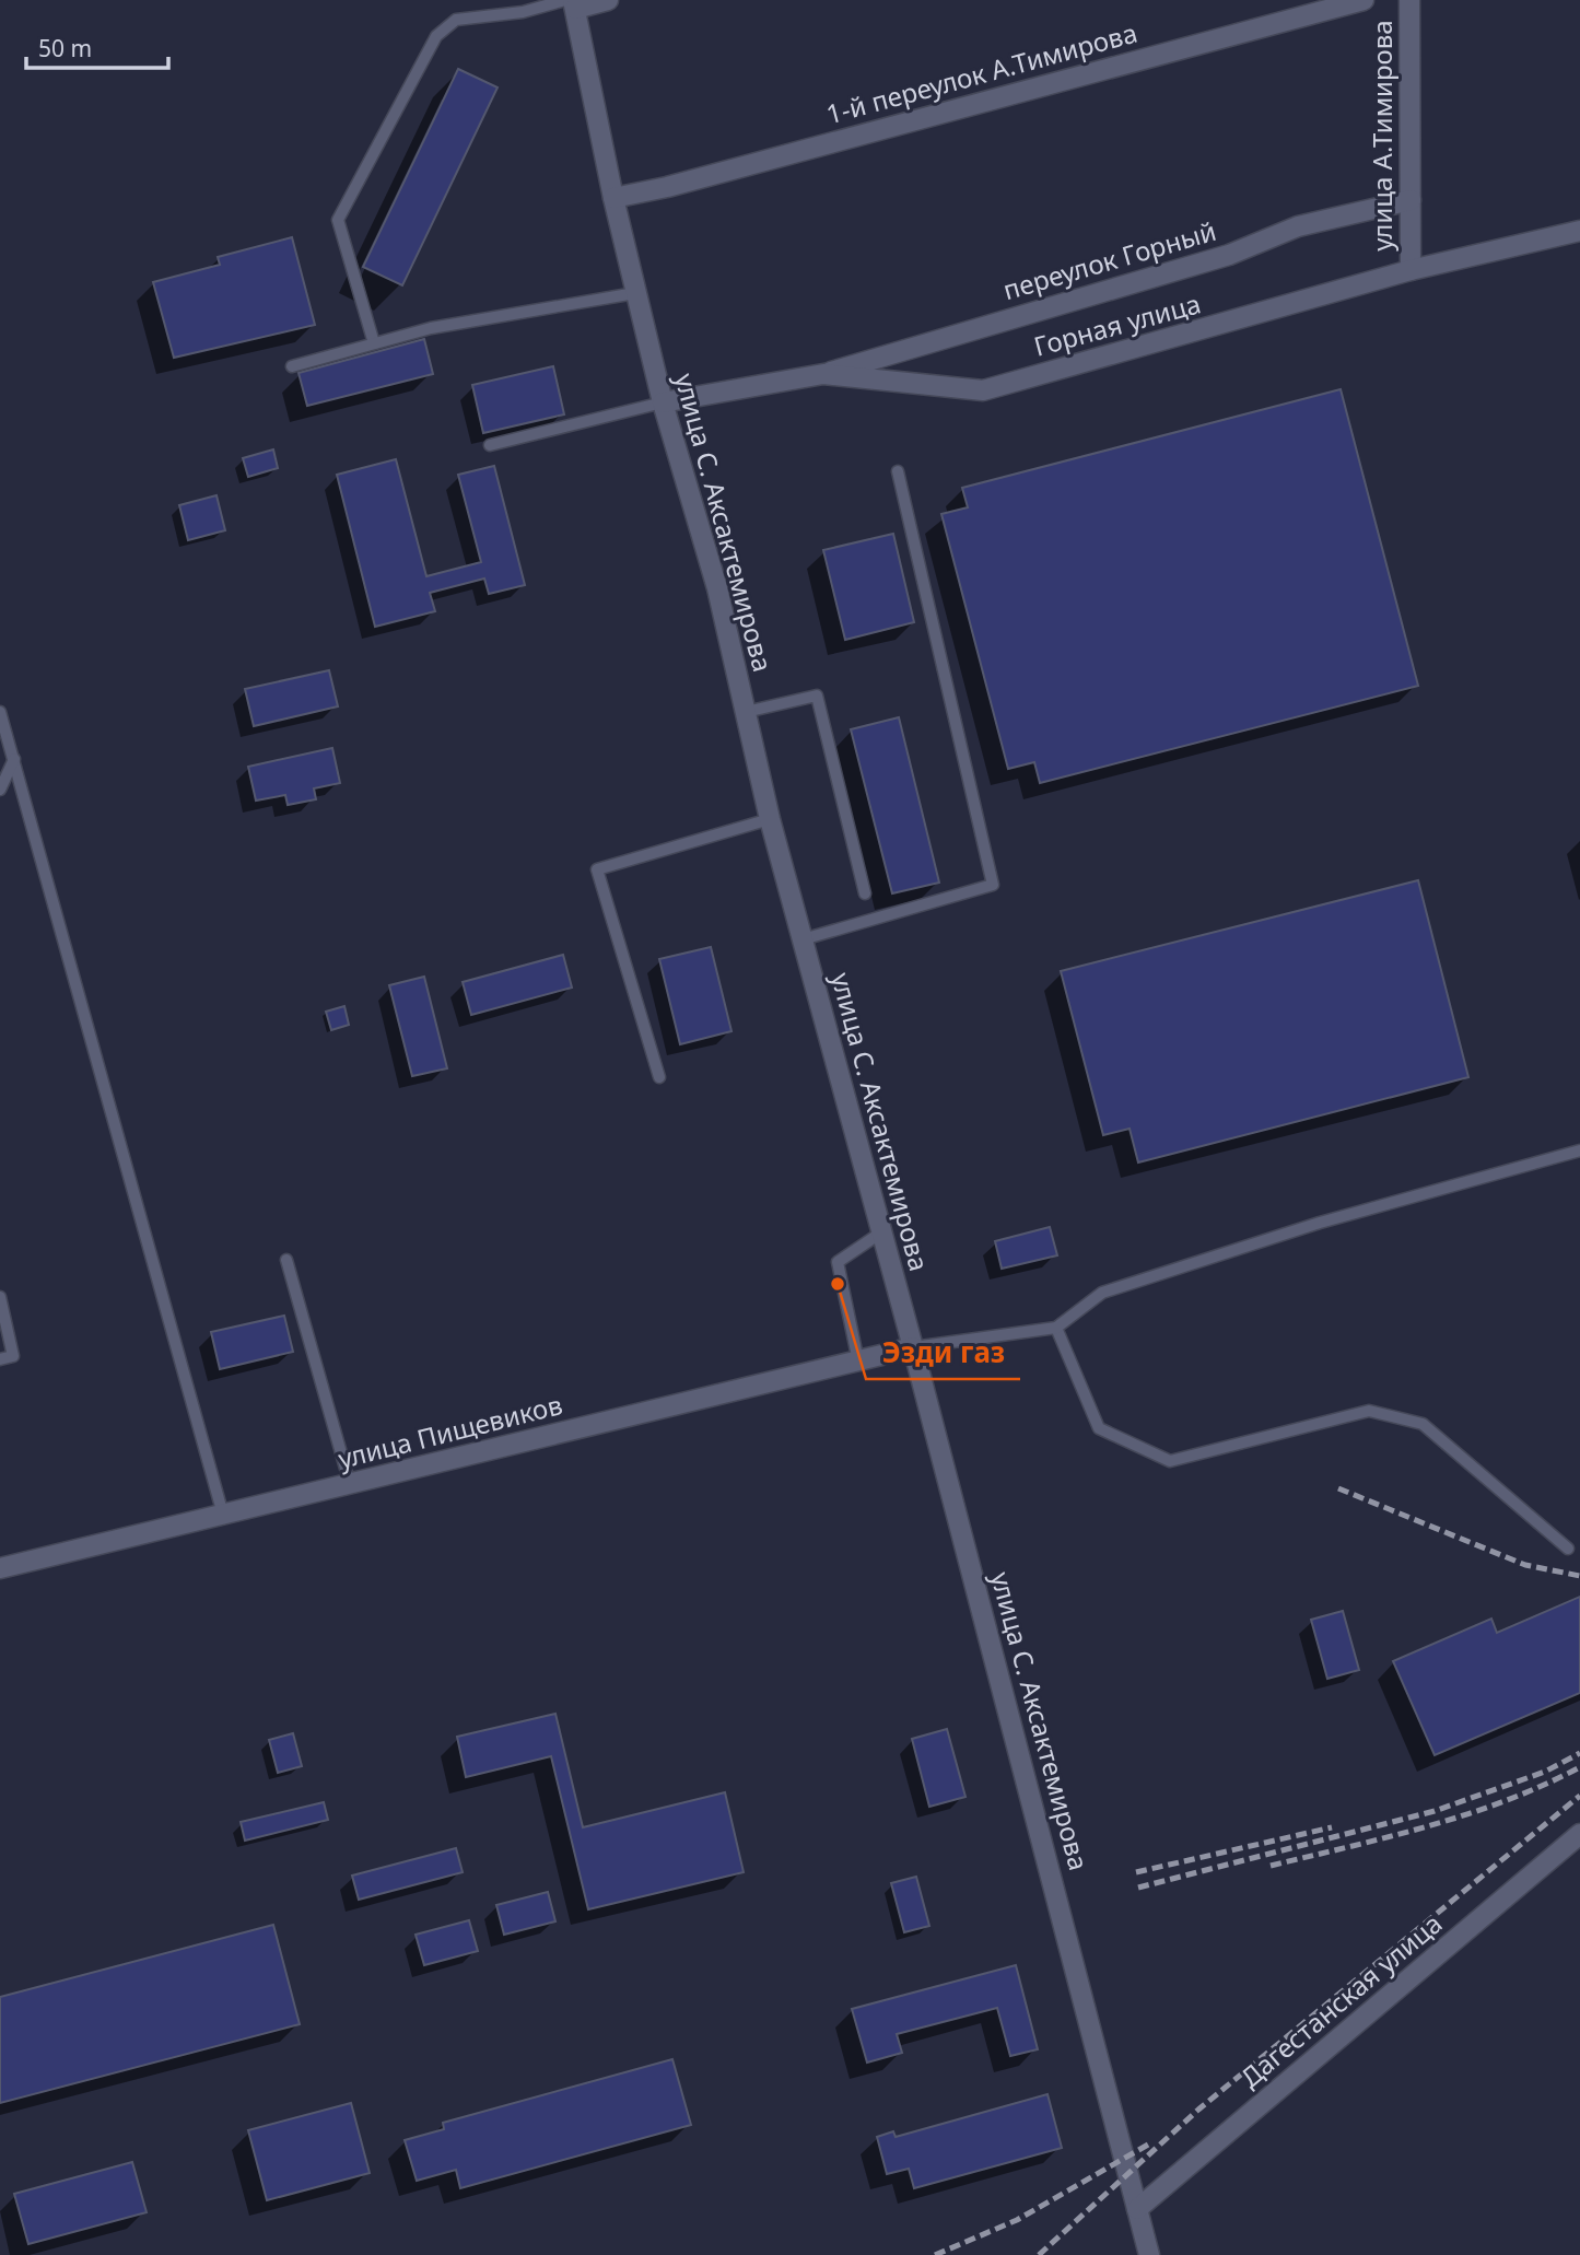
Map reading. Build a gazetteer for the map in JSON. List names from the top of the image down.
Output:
{
  "streets": {
    "street": [
      "1-й переулок А.Тимирова",
      "улица А.Тимирова",
      "переулок Горный",
      "Горная улица",
      "улица С. Аксактемирова",
      "улица Пищевиков",
      "Дагестанская улица"
    ]
  },
  "crossings": [
    ["1-й переулок А.Тимирова", "улица С. Аксактемирова"],
    ["улица А.Тимирова", "переулок Горный"],
    ["улица А.Тимирова", "Горная улица"],
    ["переулок Горный", "Горная улица"],
    ["Горная улица", "улица С. Аксактемирова"],
    ["улица С. Аксактемирова", "улица Пищевиков"],
    ["улица С. Аксактемирова", "Дагестанская улица"]
  ],
  "places": ["Эзди газ"],
  "scale_bar": "50 m"
}
